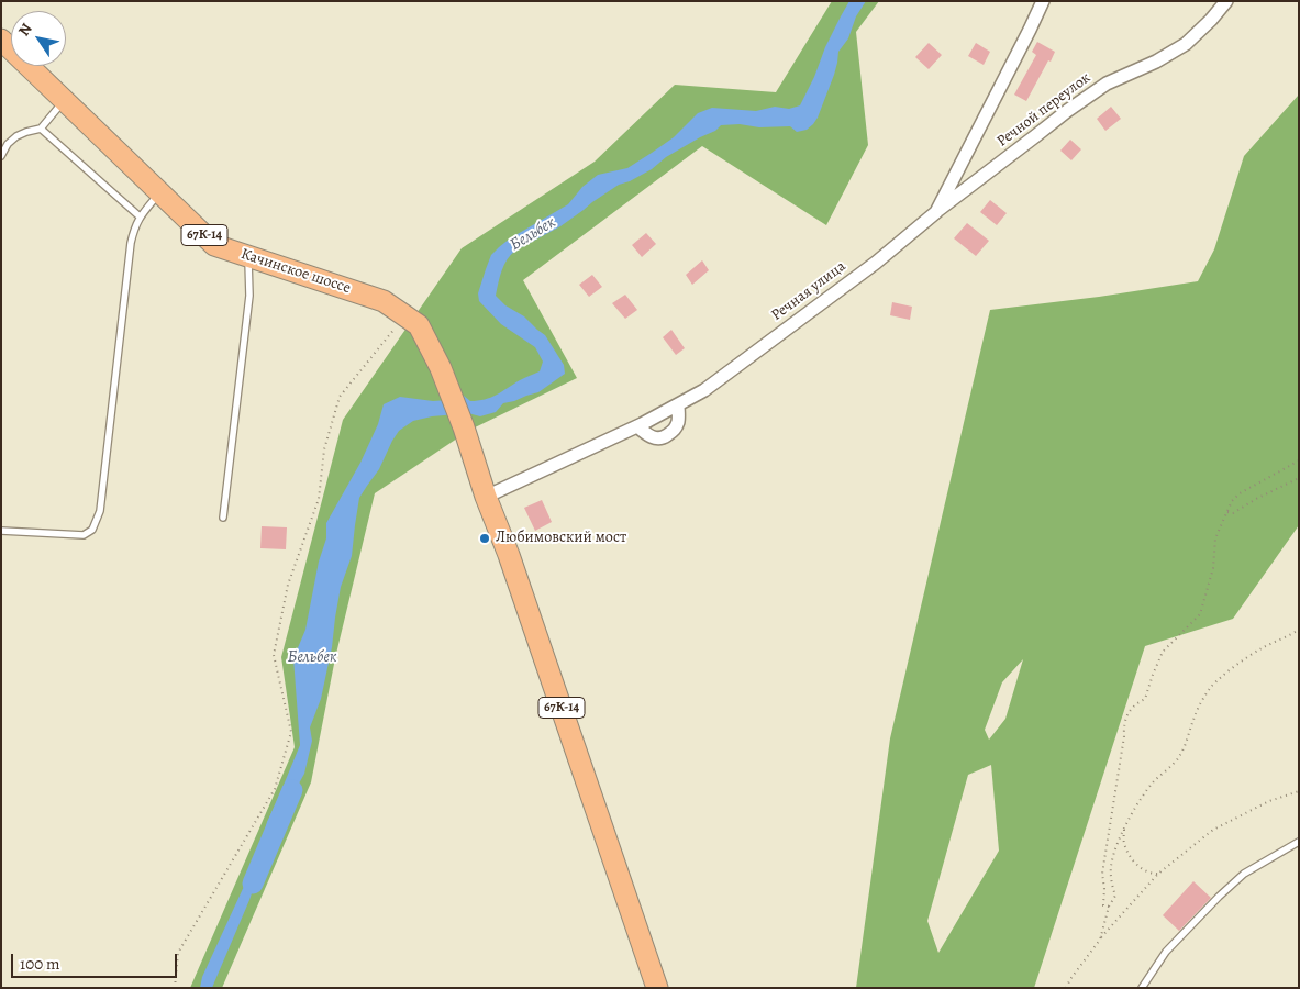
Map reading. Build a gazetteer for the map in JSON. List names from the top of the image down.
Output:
{
  "streets": {
    "main road": ["67К-14", "Качинское шоссе"],
    "street": ["Речной переулок", "Речная улица"]
  },
  "crossings": [
    ["Речной переулок", "Речная улица"],
    ["67К-14", "Качинское шоссе"],
    ["67К-14", "Речная улица"],
    ["Качинское шоссе", "Речная улица"]
  ],
  "water": ["Бельбек"],
  "places": ["Любимовский мост"],
  "scale_bar": "100 m",
  "north": "top left"
}
